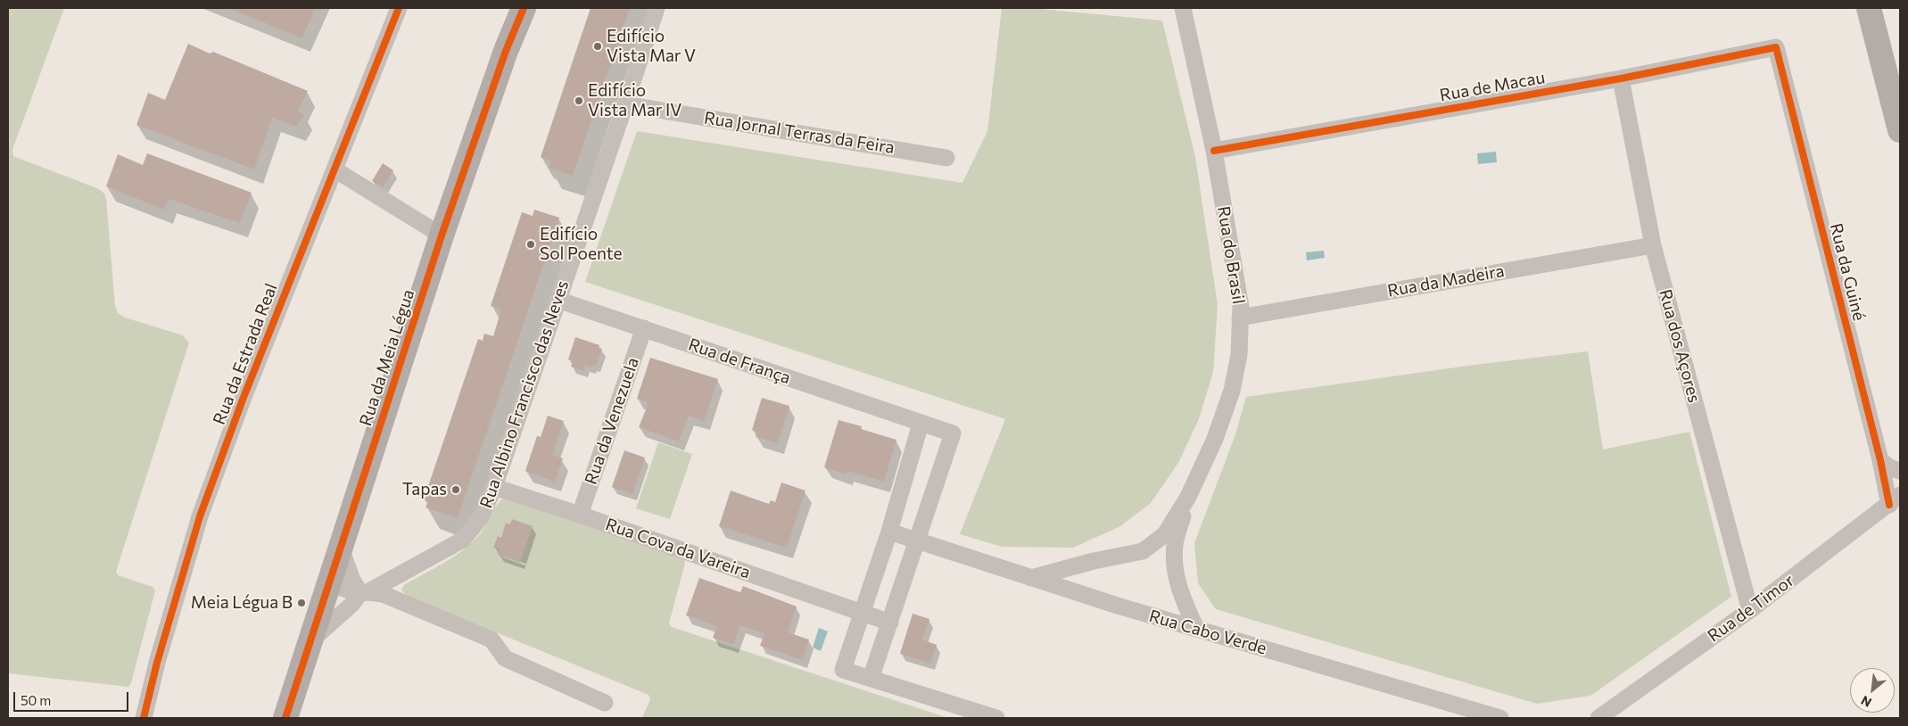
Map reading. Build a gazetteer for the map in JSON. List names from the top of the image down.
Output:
{
  "streets": {
    "main road": ["Rua da Meia Légua"],
    "street": [
      "Rua de Macau",
      "Rua Jornal Terras da Feira",
      "Rua do Brasil",
      "Rua da Guiné",
      "Rua da Madeira",
      "Rua dos Açores",
      "Rua da Estrada Real",
      "Rua de França",
      "Rua Albino Francisco das Neves",
      "Rua da Venezuela",
      "Rua Cova da Vareira",
      "Rua de Timor",
      "Rua Cabo Verde"
    ]
  },
  "crossings": [
    ["Rua de Macau", "Rua do Brasil"],
    ["Rua de Macau", "Rua da Guiné"],
    ["Rua de Macau", "Rua dos Açores"],
    ["Rua Jornal Terras da Feira", "Rua Albino Francisco das Neves"],
    ["Rua do Brasil", "Rua da Madeira"],
    ["Rua do Brasil", "Rua Cabo Verde"],
    ["Rua da Guiné", "Rua de Timor"],
    ["Rua da Madeira", "Rua dos Açores"],
    ["Rua dos Açores", "Rua de Timor"],
    ["Rua da Meia Légua", "Rua Albino Francisco das Neves"],
    ["Rua de França", "Rua Albino Francisco das Neves"],
    ["Rua de França", "Rua da Venezuela"],
    ["Rua de França", "Rua Cabo Verde"],
    ["Rua Albino Francisco das Neves", "Rua Cova da Vareira"],
    ["Rua da Venezuela", "Rua Cova da Vareira"]
  ],
  "places": [
    "Edifício Vista Mar V",
    "Edifício Vista Mar IV",
    "Edifício Sol Poente",
    "Tapas",
    "Meia Légua B"
  ],
  "scale_bar": "50 m",
  "north": "bottom left"
}
